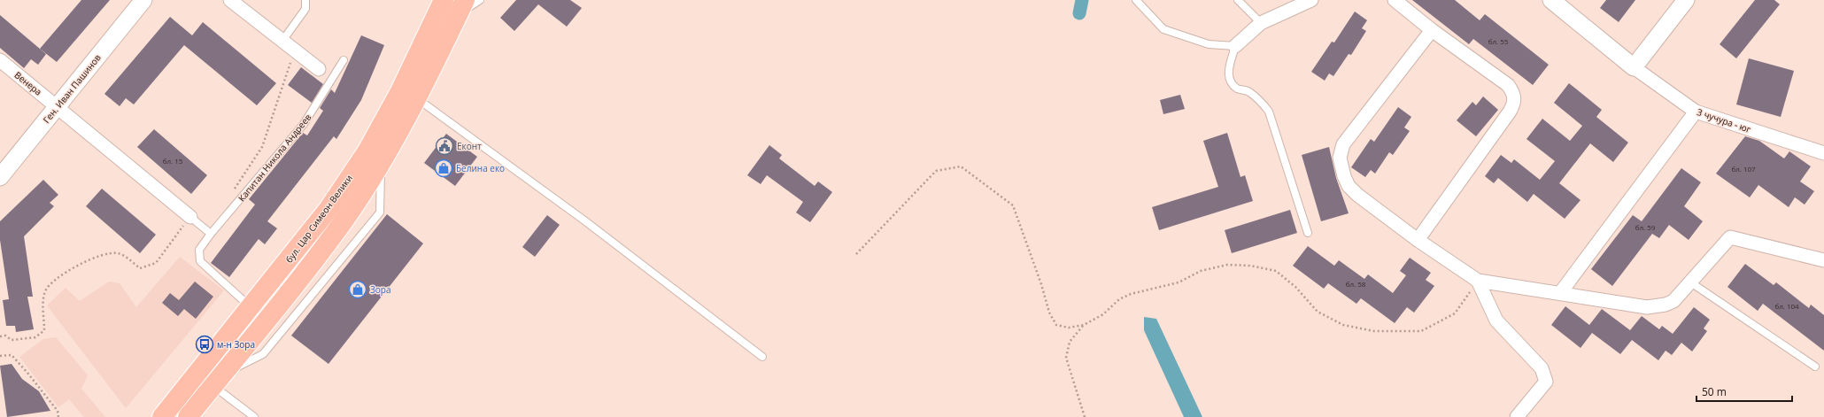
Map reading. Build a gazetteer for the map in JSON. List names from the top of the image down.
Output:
{
  "streets": {
    "main road": ["бул. Цар Симеон Велики"],
    "street": ["Венера", "Ген. Иван Пашинов", "3 чучура - юг"],
    "lane": ["Капитан Никола Андреев"]
  },
  "crossings": [
    ["Венера", "Ген. Иван Пашинов"],
    ["Капитан Никола Андреев", "бул. Цар Симеон Велики"]
  ],
  "places": {
    "public building": ["Еконт"],
    "shop": ["Белина еко", "Зора"],
    "bus stop": ["м-н Зора"]
  },
  "house_numbers": [
    "бл. 55",
    "бл. 15",
    "бл. 107",
    "бл. 59",
    "бл. 58",
    "бл. 104"
  ],
  "scale_bar": "50 m"
}
